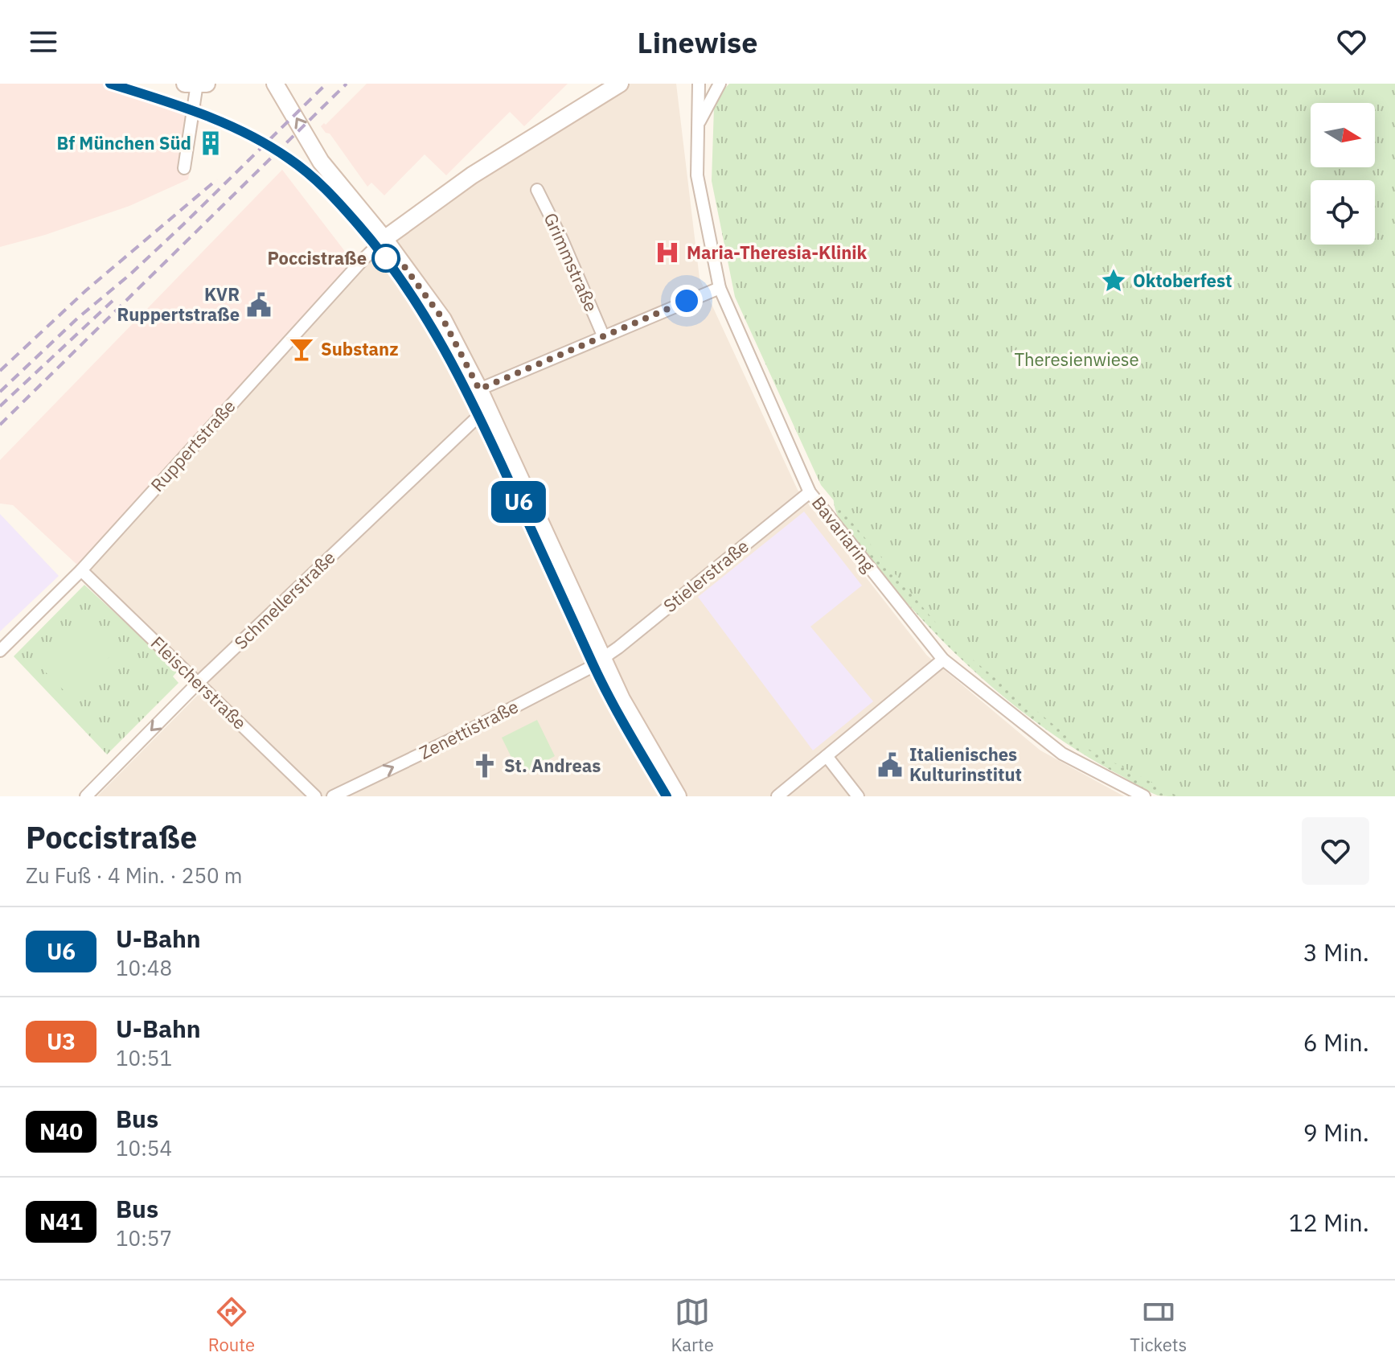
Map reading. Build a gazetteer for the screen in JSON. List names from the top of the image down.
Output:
{
  "streets": {
    "street": [
      "Grimmstraße",
      "Ruppertstraße",
      "Bavariaring",
      "Stielerstraße",
      "Schmellerstraße",
      "Fleischerstraße",
      "Zenettistraße"
    ]
  },
  "crossings": [
    ["Ruppertstraße", "Fleischerstraße"],
    ["Bavariaring", "Stielerstraße"],
    ["Stielerstraße", "Zenettistraße"],
    ["Schmellerstraße", "Fleischerstraße"]
  ],
  "one_way": ["Zenettistraße"],
  "parks": ["Theresienwiese"],
  "places": {
    "building": ["Bf München Süd"],
    "hospital": ["Maria-Theresia-Klinik"],
    "other": ["Poccistraße"],
    "place": ["Oktoberfest"],
    "public building": ["KVR Ruppertstraße", "Italienisches Kulturinstitut"],
    "bar": ["Substanz"],
    "church": ["St. Andreas"]
  },
  "lines": ["metro line U6"],
  "north": "right",
  "page": {
    "header": "Linewise",
    "on_map": "U6",
    "heading": ["Poccistraße", "Zu Fuß · 4 Min. · 250 m"],
    "list": [
      {
        "mark": "U6",
        "name": "U-Bahn",
        "note": "10:48",
        "value": "3 Min."
      },
      {
        "mark": "U3",
        "name": "U-Bahn",
        "note": "10:51",
        "value": "6 Min."
      },
      {
        "mark": "N40",
        "name": "Bus",
        "note": "10:54",
        "value": "9 Min."
      },
      {
        "mark": "N41",
        "name": "Bus",
        "note": "10:57",
        "value": "12 Min."
      }
    ],
    "tabs": ["Route", "Karte", "Tickets"]
  }
}
